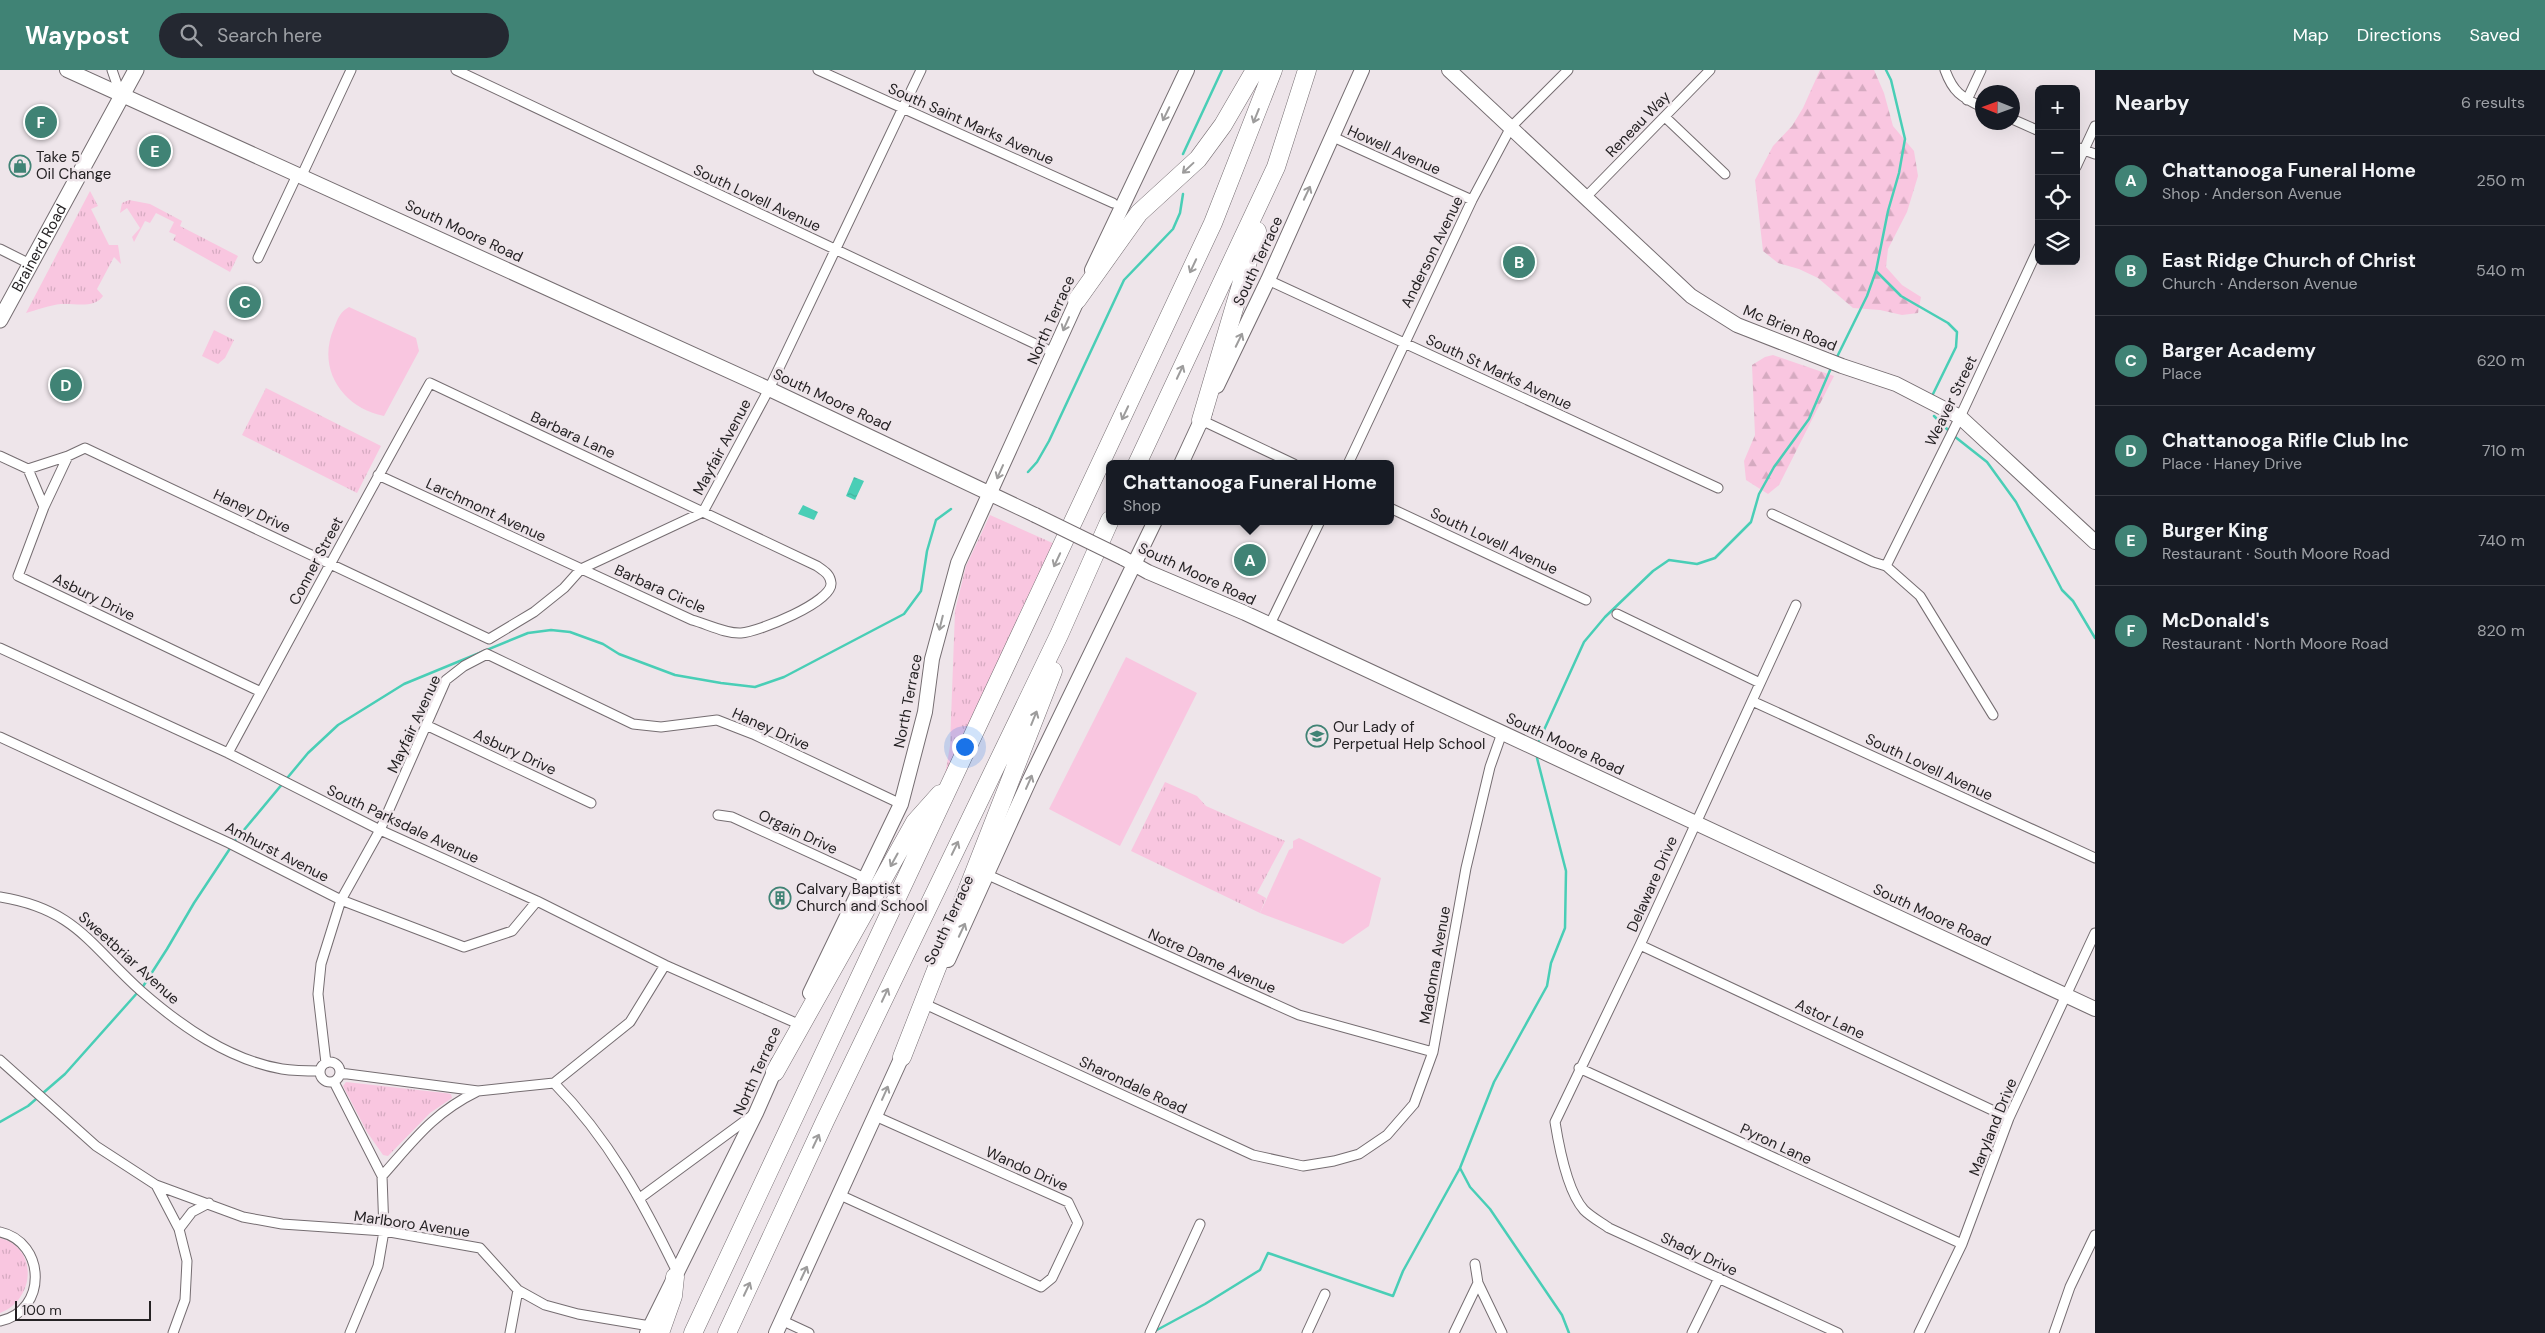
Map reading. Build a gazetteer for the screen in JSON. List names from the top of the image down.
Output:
{
  "streets": {
    "main road": ["Brainerd Road"],
    "street": [
      "South Saint Marks Avenue",
      "Reneau Way",
      "Howell Avenue",
      "South Lovell Avenue",
      "South Moore Road",
      "Anderson Avenue",
      "South Terrace",
      "North Terrace",
      "Mc Brien Road",
      "South St Marks Avenue",
      "Weaver Street",
      "Barbara Lane",
      "Mayfair Avenue",
      "Larchmont Avenue",
      "Haney Drive",
      "Conner Street",
      "Barbara Circle",
      "Asbury Drive",
      "South Parksdale Avenue",
      "Orgain Drive",
      "Amhurst Avenue",
      "Delaware Drive",
      "Sweetbriar Avenue",
      "Notre Dame Avenue",
      "Madonna Avenue",
      "Astor Lane",
      "Sharondale Road",
      "Maryland Drive",
      "Pyron Lane",
      "Wando Drive",
      "Marlboro Avenue",
      "Shady Drive"
    ]
  },
  "crossings": [
    ["South Saint Marks Avenue", "Mayfair Avenue"],
    ["Reneau Way", "Mc Brien Road"],
    ["Howell Avenue", "Anderson Avenue"],
    ["Howell Avenue", "South Terrace"],
    ["South Lovell Avenue", "Mayfair Avenue"],
    ["South Lovell Avenue", "Delaware Drive"],
    ["South Moore Road", "Brainerd Road"],
    ["South Moore Road", "South Terrace"],
    ["South Moore Road", "North Terrace"],
    ["South Moore Road", "Mayfair Avenue"],
    ["South Moore Road", "Delaware Drive"],
    ["South Moore Road", "Madonna Avenue"],
    ["South Moore Road", "Maryland Drive"],
    ["Anderson Avenue", "Mc Brien Road"],
    ["Anderson Avenue", "South St Marks Avenue"],
    ["South Terrace", "South St Marks Avenue"],
    ["South Terrace", "Notre Dame Avenue"],
    ["South Terrace", "Sharondale Road"],
    ["South Terrace", "Wando Drive"],
    ["North Terrace", "Haney Drive"],
    ["North Terrace", "South Parksdale Avenue"],
    ["North Terrace", "Orgain Drive"],
    ["Mc Brien Road", "Weaver Street"],
    ["Barbara Lane", "Mayfair Avenue"],
    ["Barbara Lane", "Conner Street"],
    ["Barbara Lane", "Barbara Circle"],
    ["Mayfair Avenue", "Larchmont Avenue"],
    ["Mayfair Avenue", "Haney Drive"],
    ["Mayfair Avenue", "Barbara Circle"],
    ["Mayfair Avenue", "Asbury Drive"],
    ["Mayfair Avenue", "South Parksdale Avenue"],
    ["Mayfair Avenue", "Amhurst Avenue"],
    ["Mayfair Avenue", "Sweetbriar Avenue"],
    ["Larchmont Avenue", "Conner Street"],
    ["Larchmont Avenue", "Barbara Circle"],
    ["Haney Drive", "Conner Street"],
    ["Conner Street", "Asbury Drive"],
    ["Conner Street", "South Parksdale Avenue"],
    ["South Parksdale Avenue", "Amhurst Avenue"],
    ["Delaware Drive", "Astor Lane"],
    ["Delaware Drive", "Pyron Lane"],
    ["Delaware Drive", "Shady Drive"],
    ["Notre Dame Avenue", "Madonna Avenue"],
    ["Madonna Avenue", "Sharondale Road"],
    ["Astor Lane", "Maryland Drive"],
    ["Maryland Drive", "Pyron Lane"]
  ],
  "one_way": ["South Terrace", "North Terrace"],
  "places": {
    "shop": ["Take 5 Oil Change"],
    "school or university": ["Our Lady of Perpetual Help School"],
    "building": ["Calvary Baptist Church and School"]
  },
  "scale_bar": "100 m",
  "north": "left",
  "page": {
    "header": "Waypost",
    "search": "Search here",
    "nav": ["Map", "Directions", "Saved"],
    "heading": ["Nearby", "6 results"],
    "map_buttons": ["+", "−"],
    "pins": [
      "F",
      "E",
      "B",
      "C",
      "D",
      "A"
    ],
    "list": [
      {
        "mark": "A",
        "name": "Chattanooga Funeral Home",
        "note": "Shop · Anderson Avenue",
        "value": "250 m"
      },
      {
        "mark": "B",
        "name": "East Ridge Church of Christ",
        "note": "Church · Anderson Avenue",
        "value": "540 m"
      },
      {
        "mark": "C",
        "name": "Barger Academy",
        "note": "Place",
        "value": "620 m"
      },
      {
        "mark": "D",
        "name": "Chattanooga Rifle Club Inc",
        "note": "Place · Haney Drive",
        "value": "710 m"
      },
      {
        "mark": "E",
        "name": "Burger King",
        "note": "Restaurant · South Moore Road",
        "value": "740 m"
      },
      {
        "mark": "F",
        "name": "McDonald's",
        "note": "Restaurant · North Moore Road",
        "value": "820 m"
      }
    ],
    "popup": ["Chattanooga Funeral Home", "Shop"],
    "scale": "100 m"
  }
}
